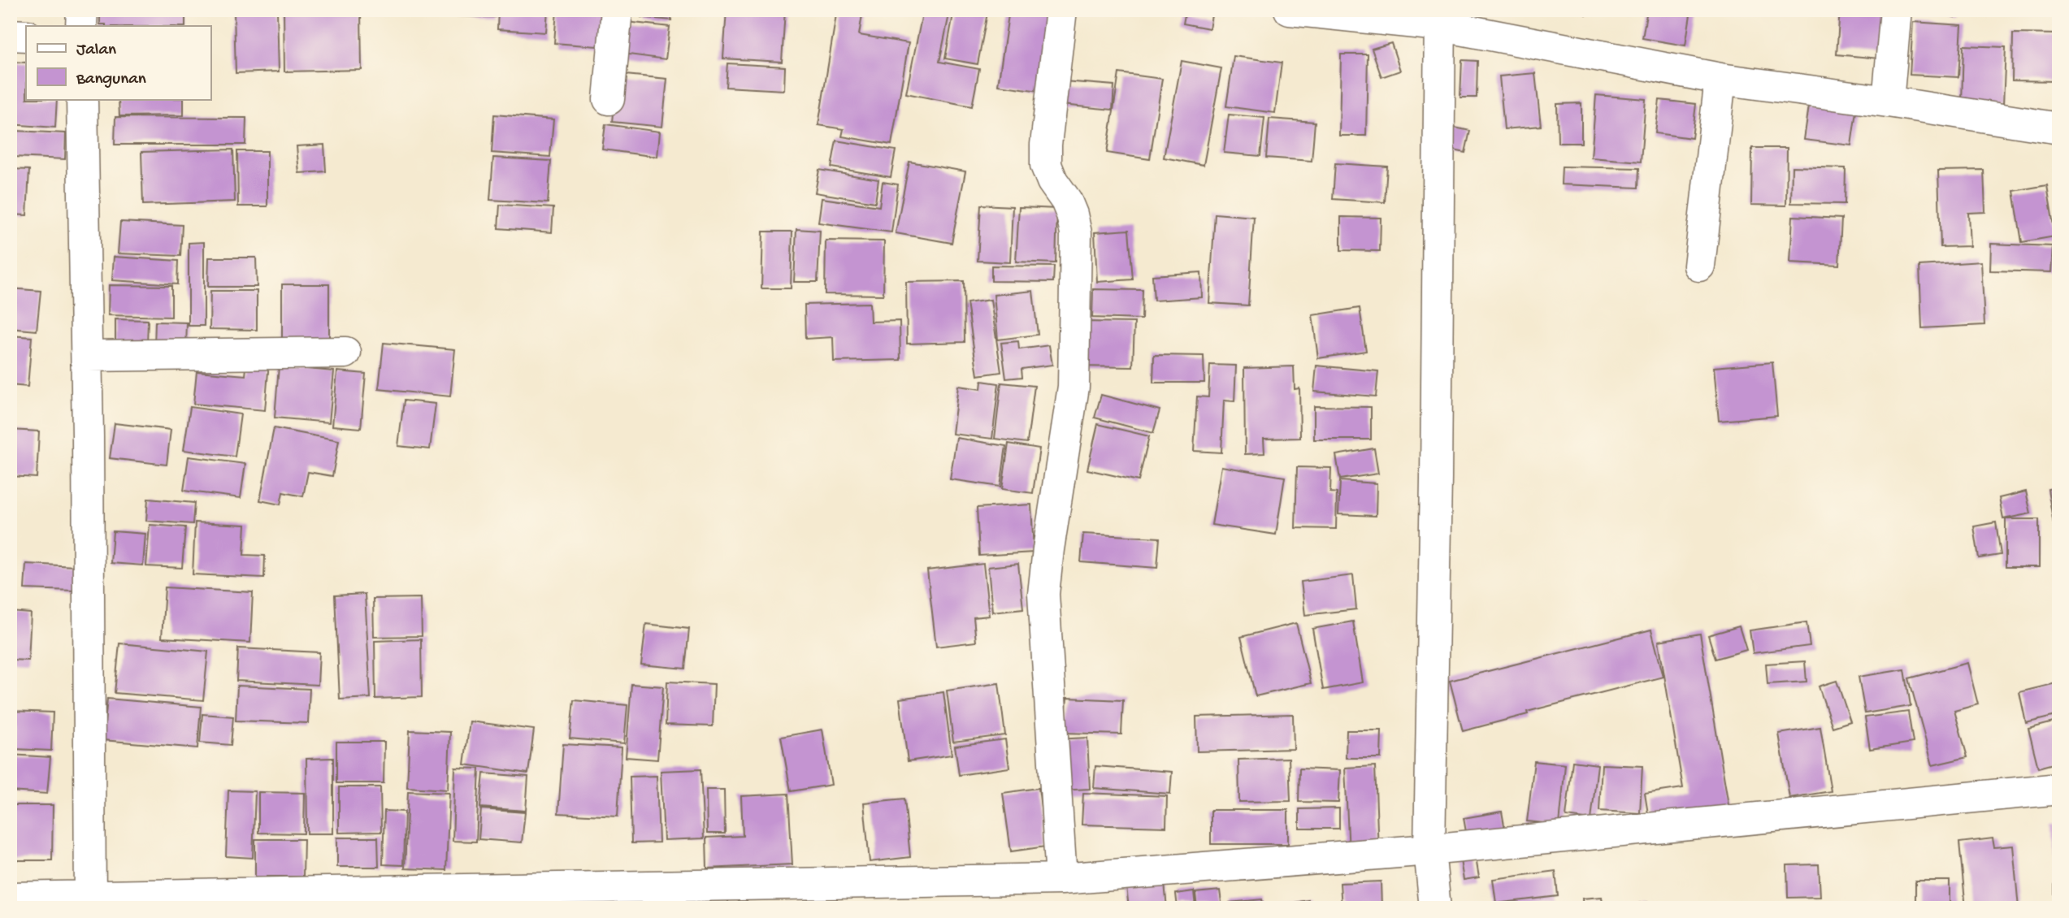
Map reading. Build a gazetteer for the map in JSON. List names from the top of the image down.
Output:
{
  "legend": ["Jalan", "Bangunan"]
}
